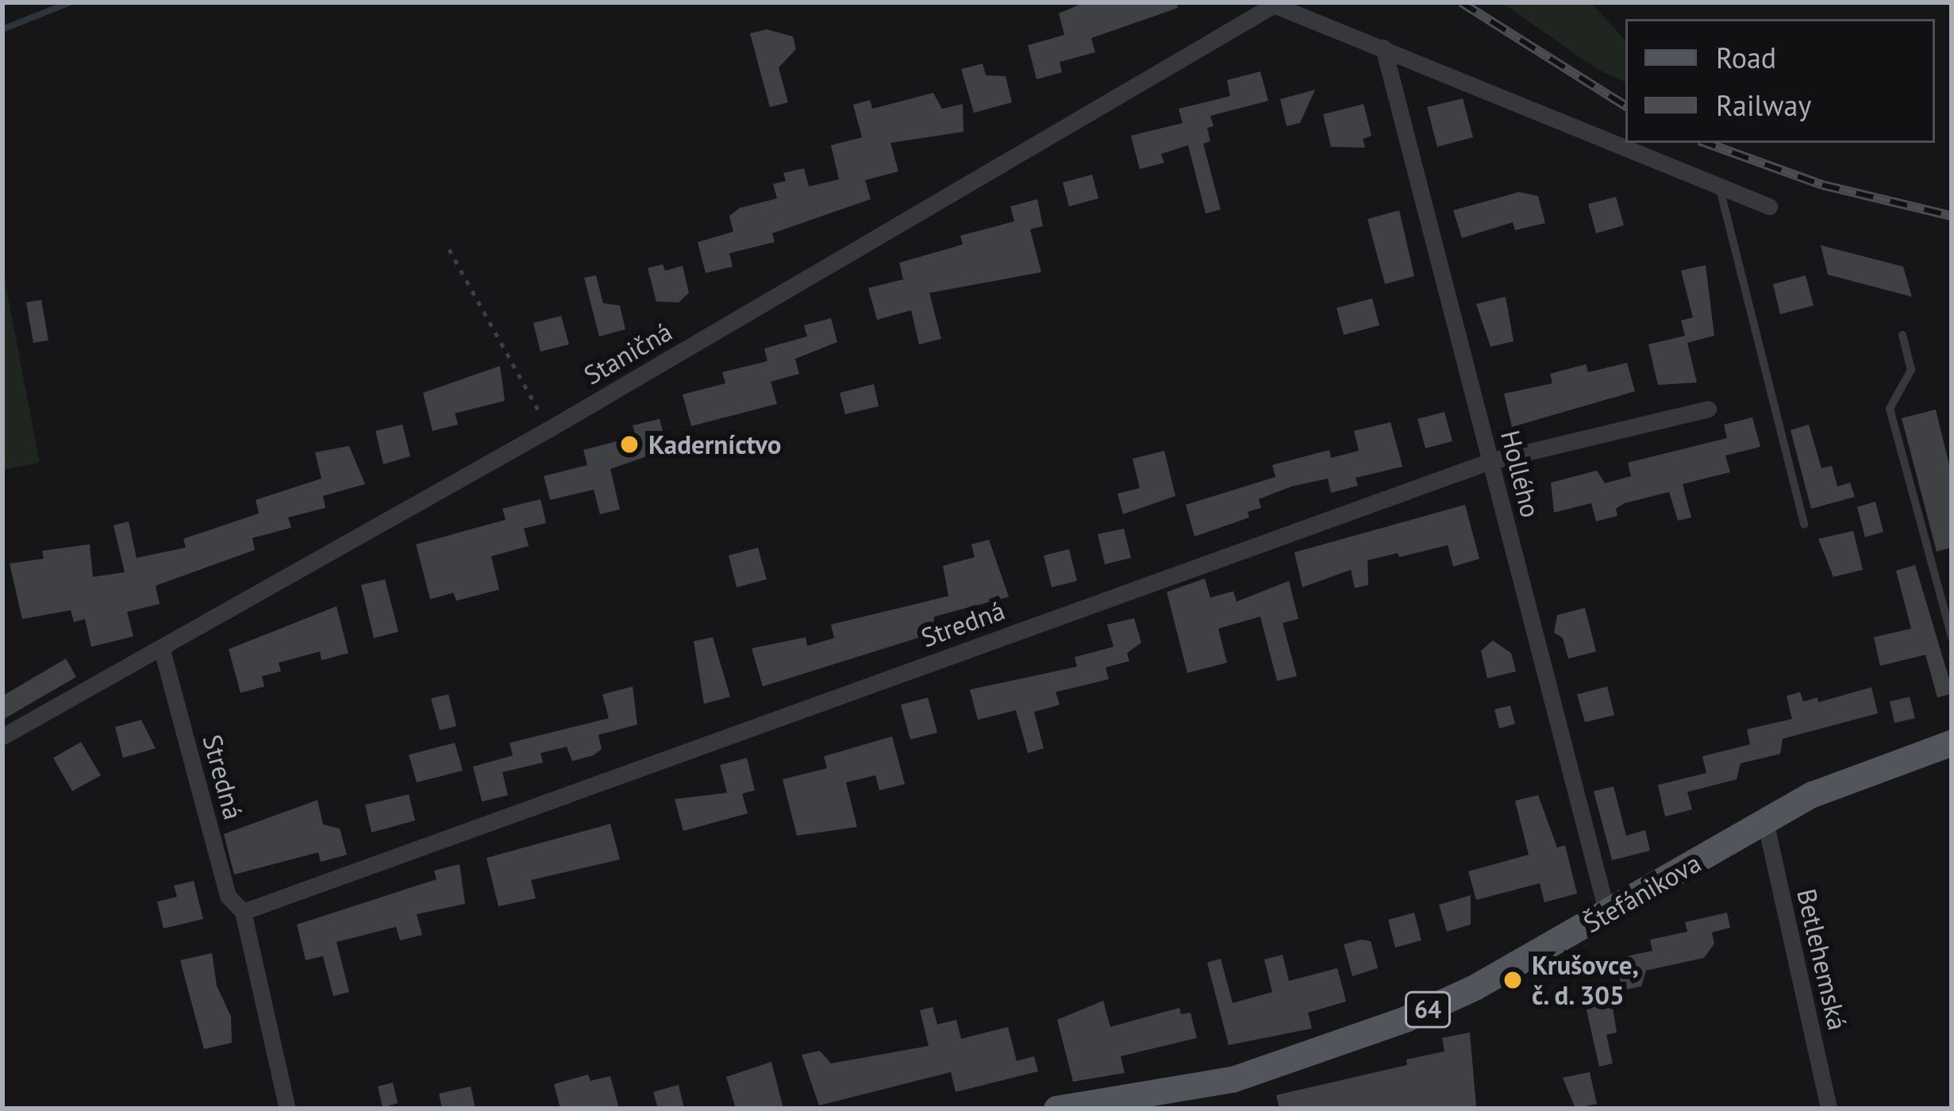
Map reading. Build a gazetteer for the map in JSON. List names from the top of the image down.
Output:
{
  "streets": {
    "main road": ["Štefánikova", "64"],
    "street": [
      "Staničná",
      "Hollého",
      "Stredná",
      "Betlehemská"
    ]
  },
  "crossings": [
    ["Staničná", "Stredná"],
    ["Hollého", "Stredná"],
    ["Hollého", "Štefánikova"],
    ["Štefánikova", "Betlehemská"]
  ],
  "places": ["Kaderníctvo", "Krušovce, č. d. 305"],
  "legend": ["Road", "Railway"]
}
